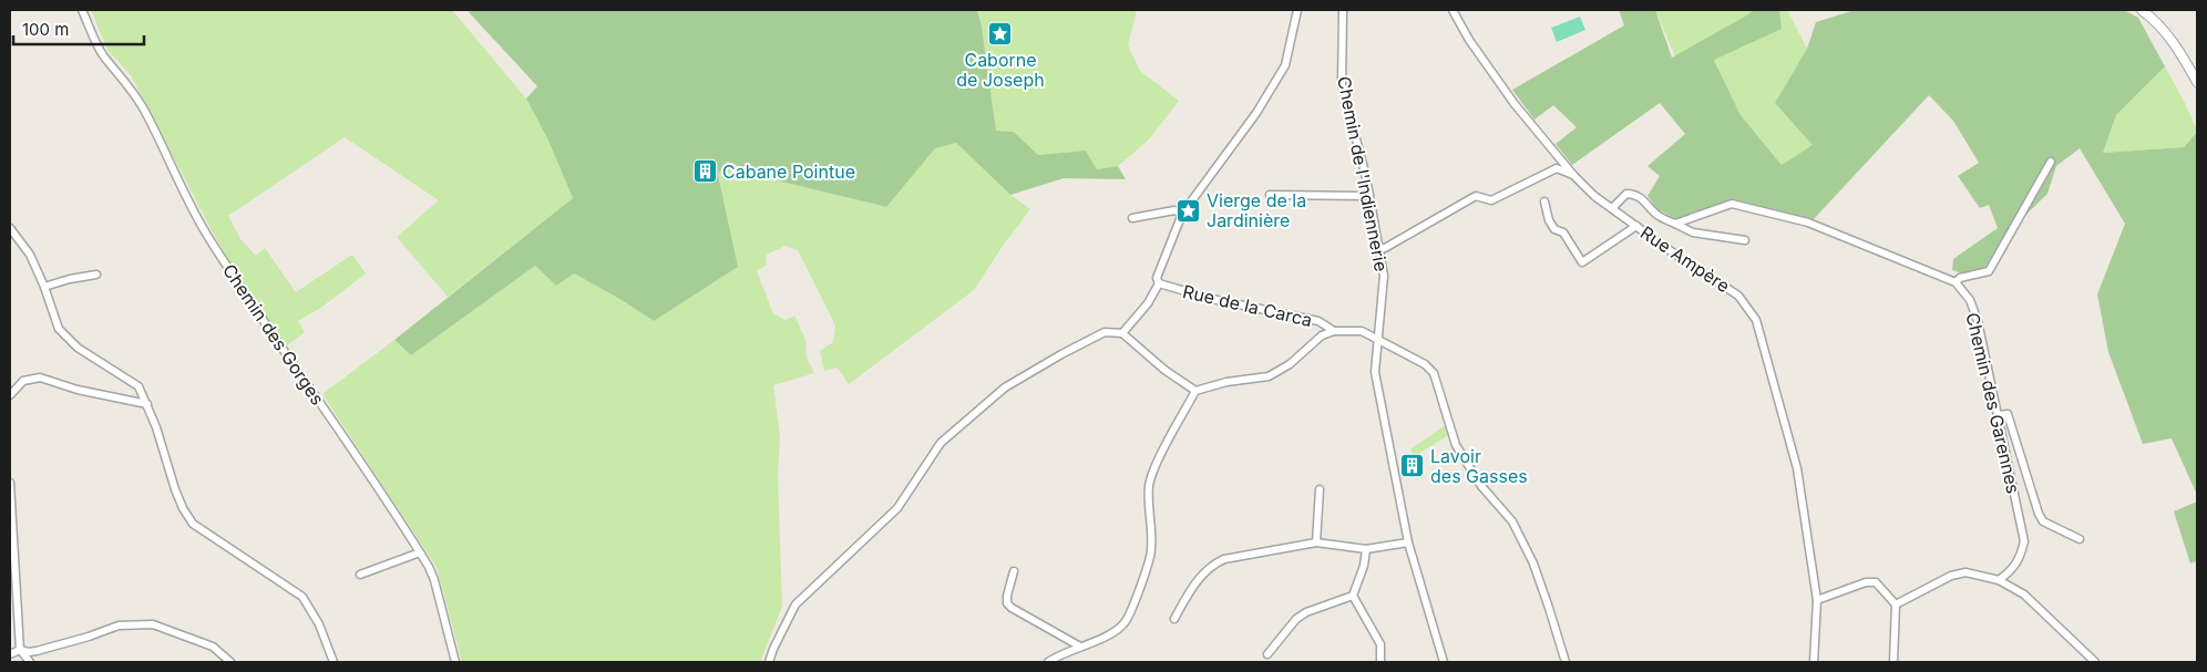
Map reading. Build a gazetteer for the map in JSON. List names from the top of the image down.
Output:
{
  "streets": {
    "street": [
      "Chemin de l'Indiennerie",
      "Rue Ampère",
      "Rue de la Carca",
      "Chemin des Gorges",
      "Chemin des Garennes"
    ]
  },
  "places": {
    "place": ["Caborne de Joseph", "Vierge de la Jardinière"],
    "building": ["Cabane Pointue", "Lavoir des Gasses"]
  },
  "scale_bar": "100 m"
}
